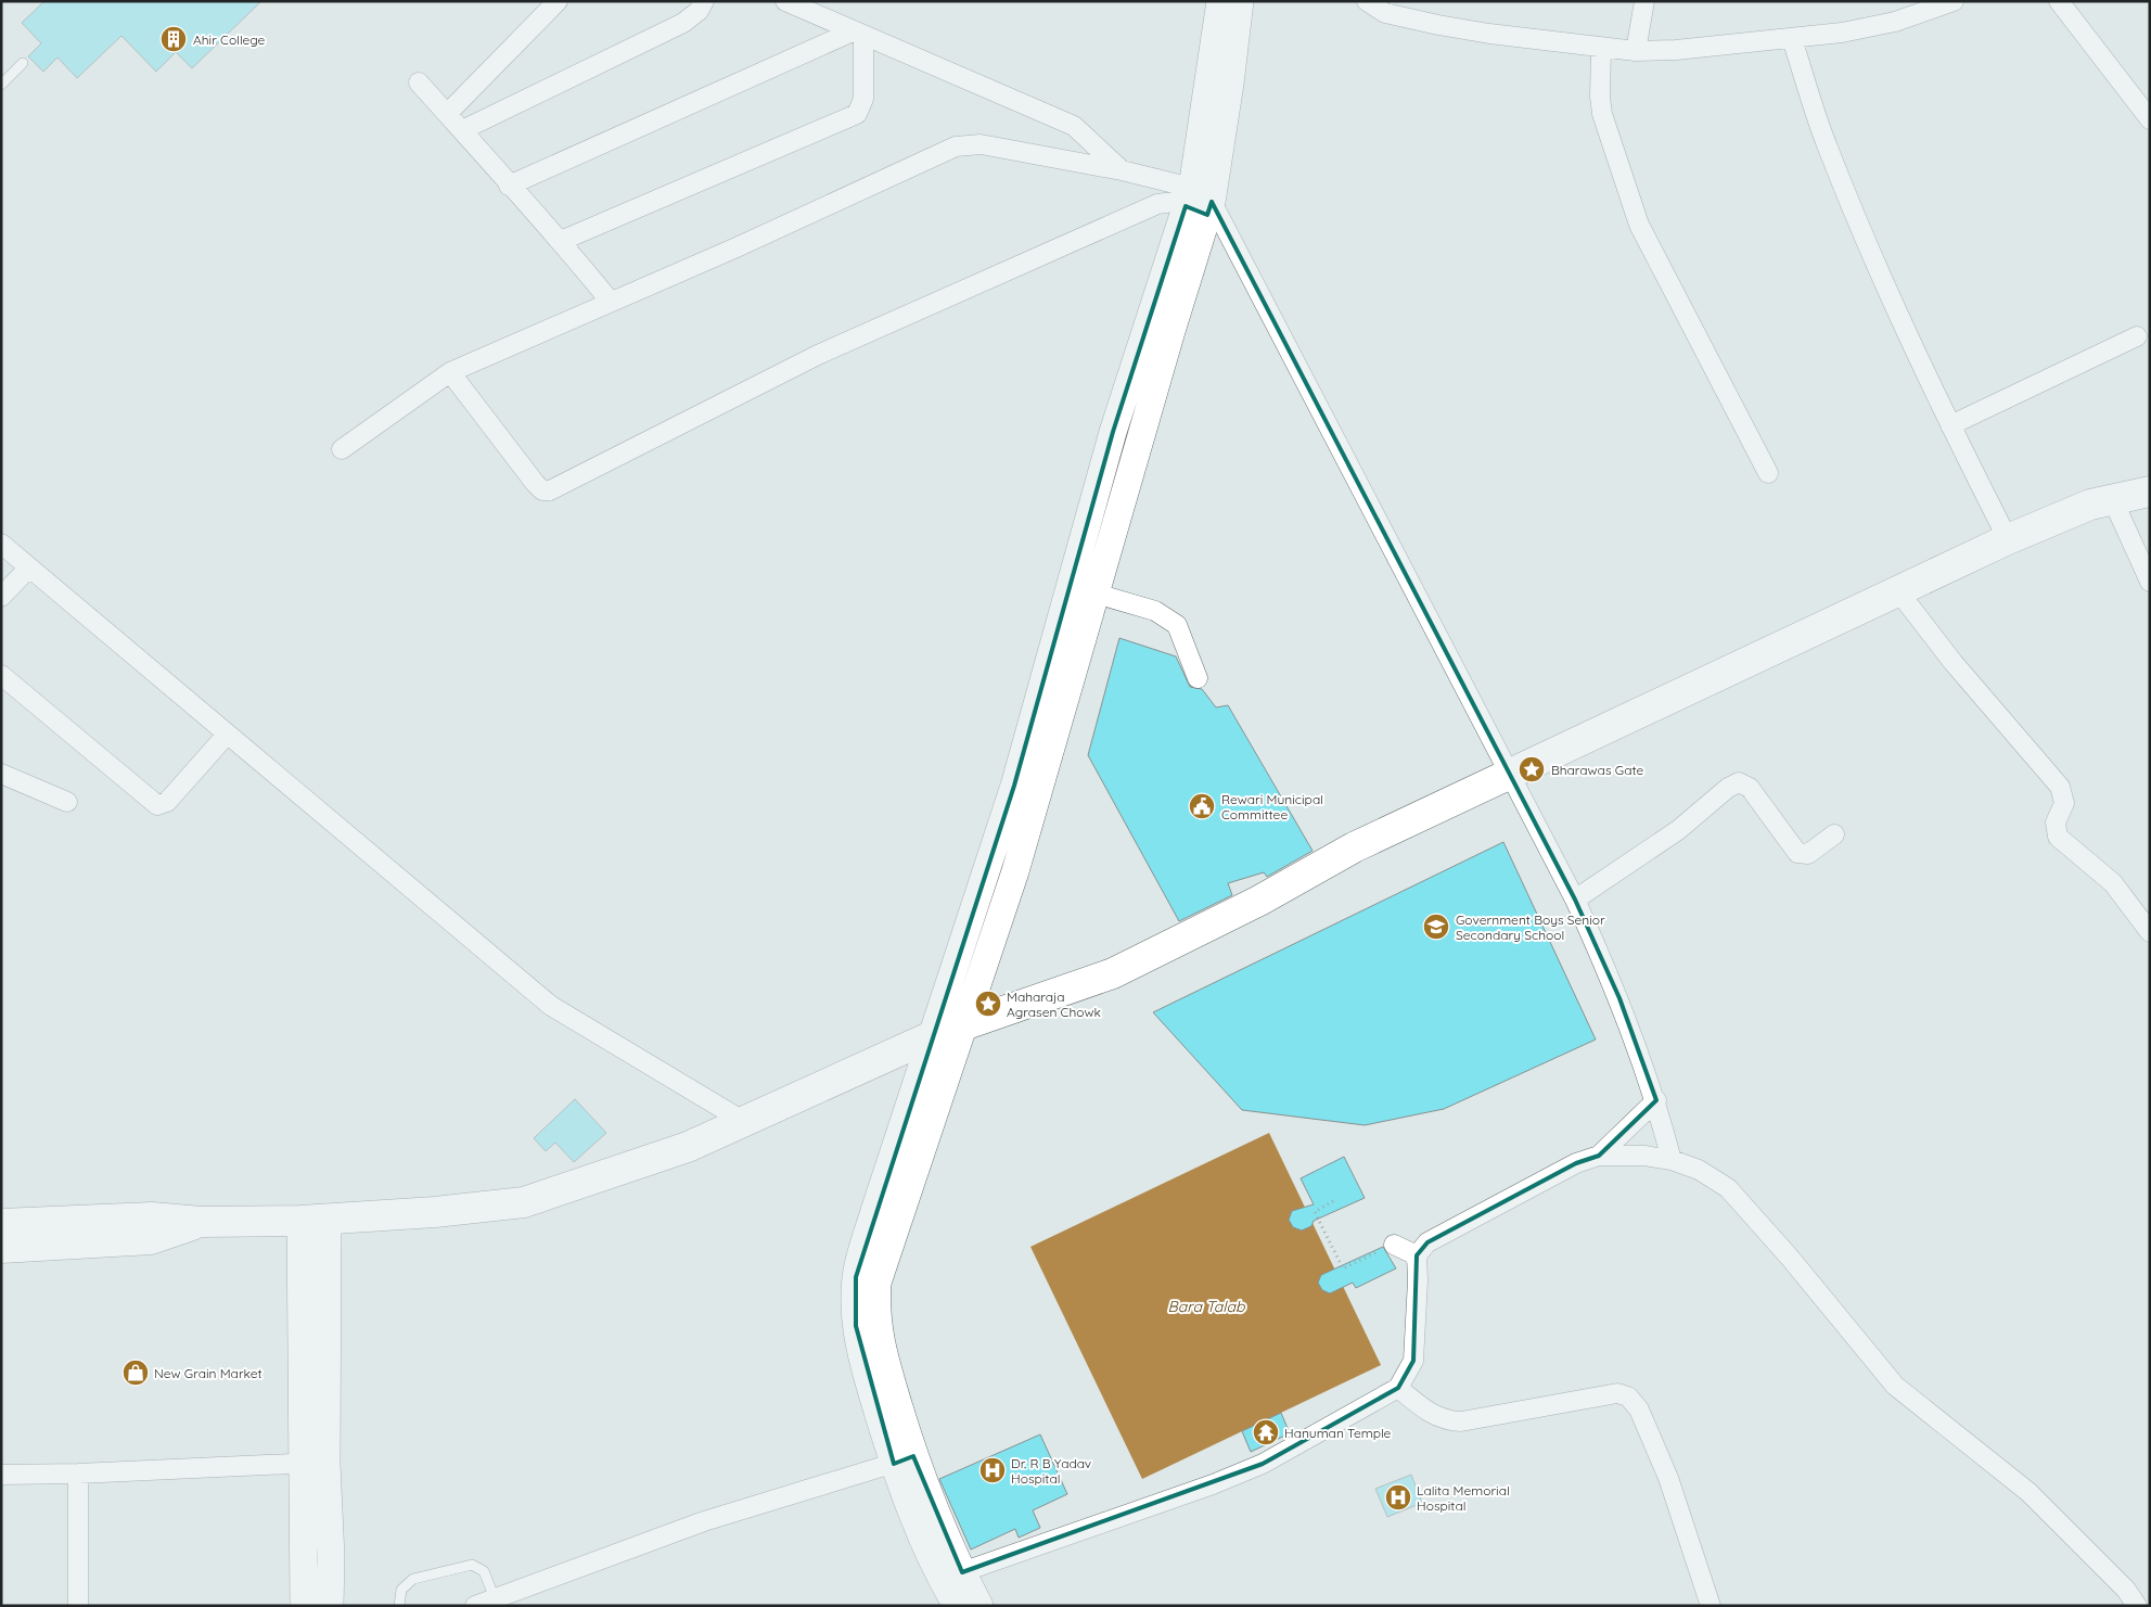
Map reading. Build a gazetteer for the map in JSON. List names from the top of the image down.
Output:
{
  "water": ["Bara Talab"],
  "places": {
    "building": ["Ahir College"],
    "place": ["Bharawas Gate", "Maharaja Agrasen Chowk"],
    "public building": ["Rewari Municipal Committee"],
    "school or university": ["Government Boys Senior Secondary School"],
    "shop": ["New Grain Market"],
    "temple": ["Hanuman Temple"],
    "hospital": ["Dr. R B Yadav Hospital", "Lalita Memorial Hospital"]
  }
}
